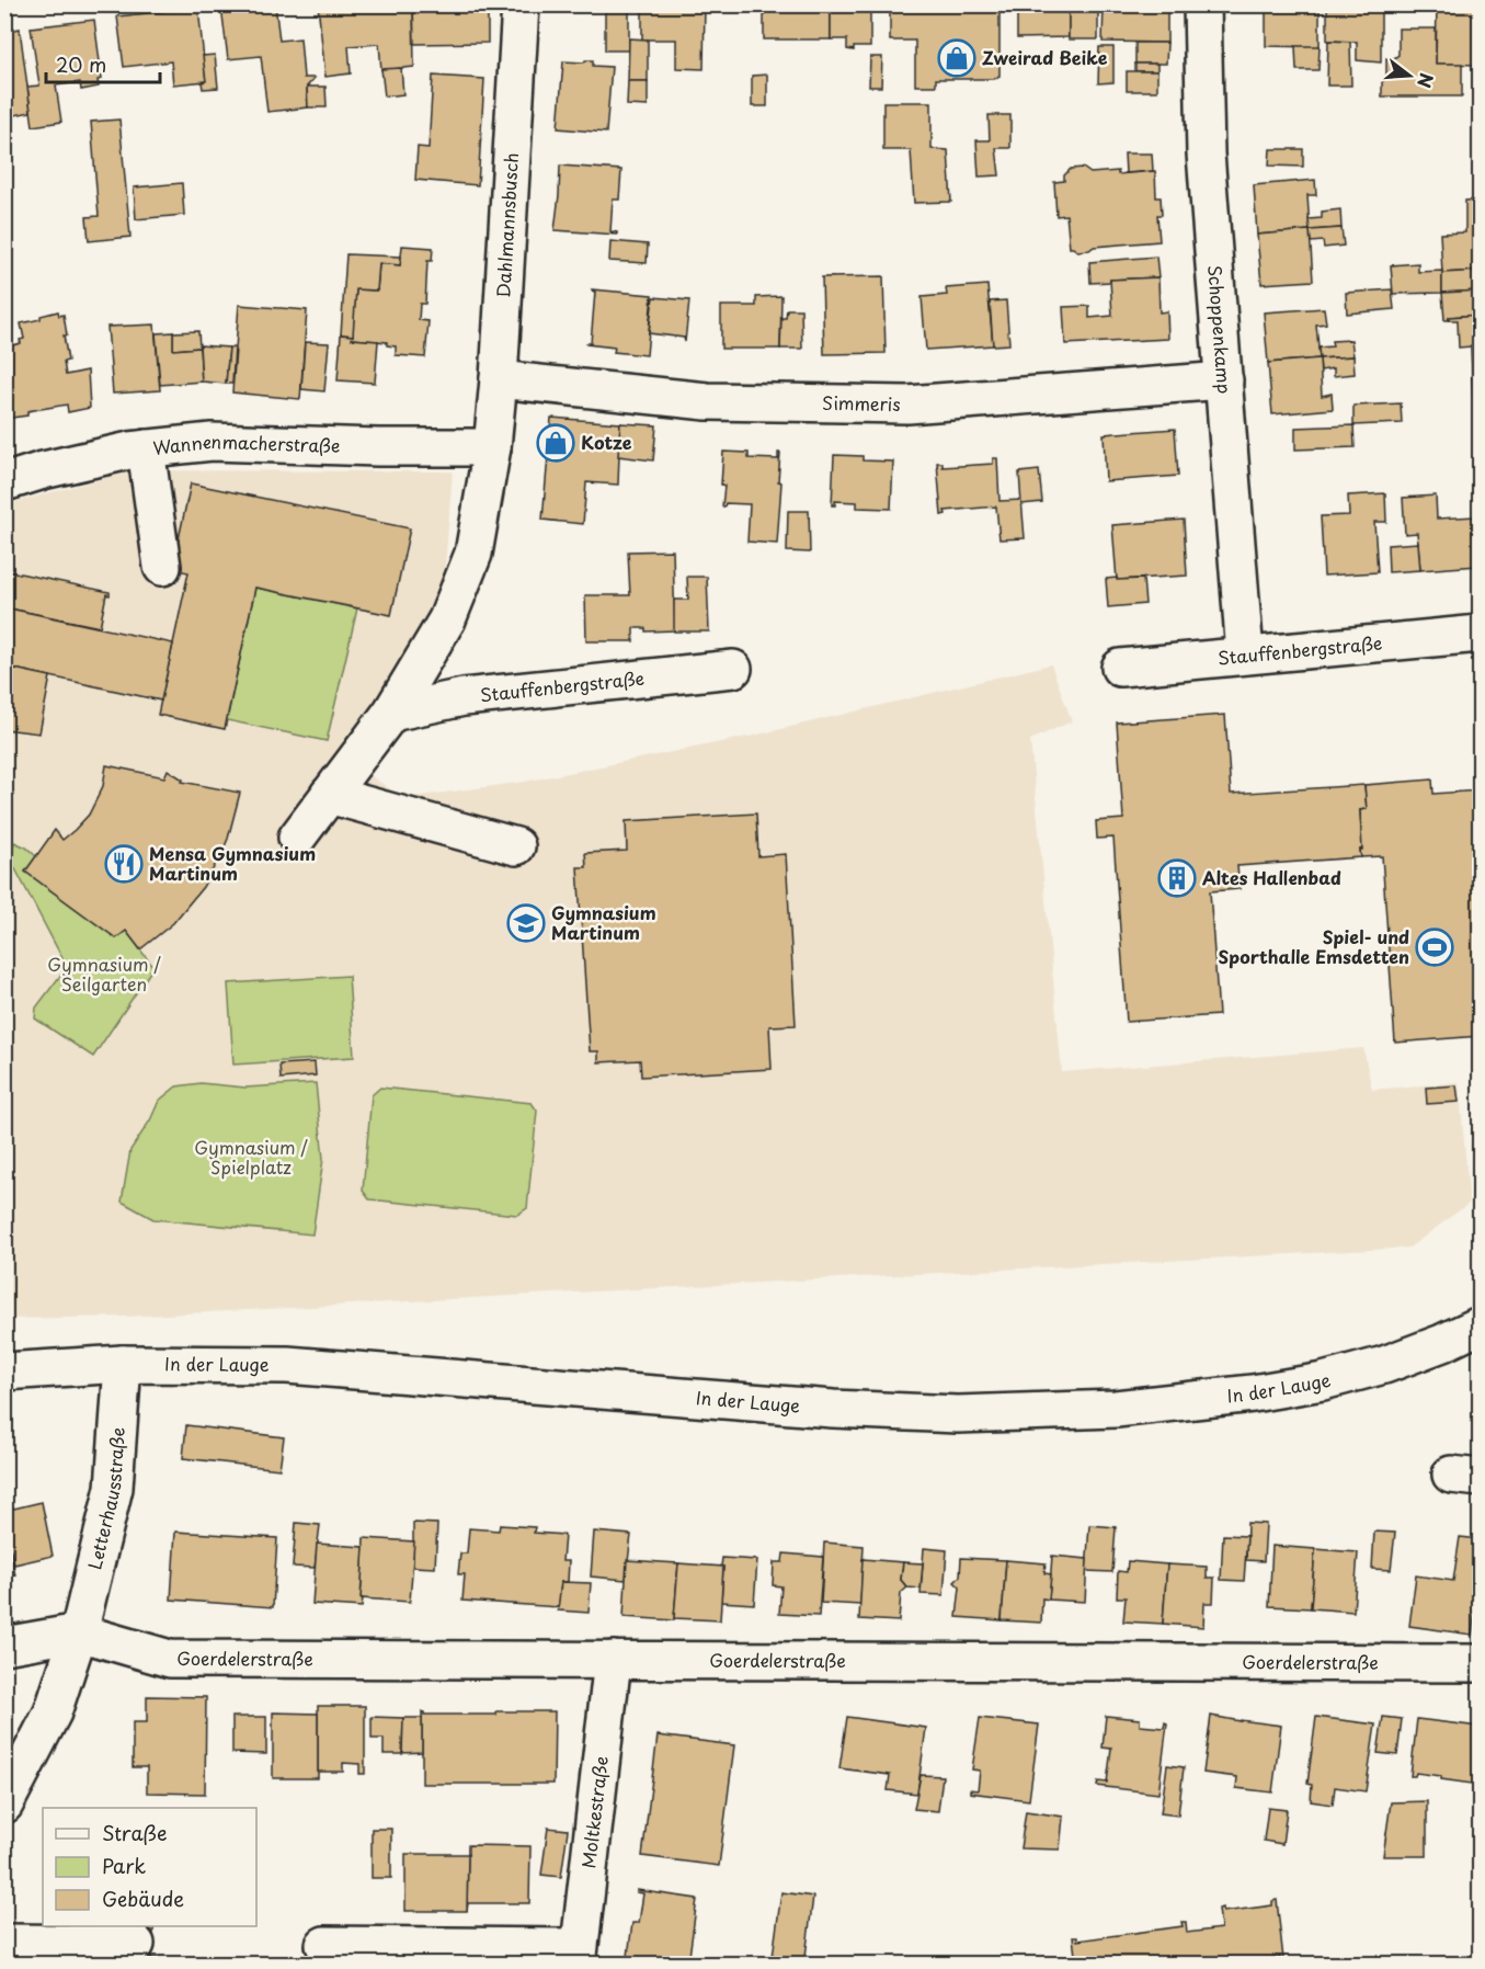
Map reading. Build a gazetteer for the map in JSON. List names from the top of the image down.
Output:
{
  "streets": {
    "street": [
      "Dahlmannsbusch",
      "Schoppenkamp",
      "Simmeris",
      "Wannenmacherstraße",
      "Stauffenbergstraße",
      "In der Lauge",
      "Letterhausstraße",
      "Goerdelerstraße",
      "Moltkestraße"
    ]
  },
  "crossings": [
    ["Dahlmannsbusch", "Simmeris"],
    ["Dahlmannsbusch", "Wannenmacherstraße"],
    ["Schoppenkamp", "Simmeris"],
    ["Schoppenkamp", "Stauffenbergstraße"],
    ["In der Lauge", "Letterhausstraße"],
    ["Letterhausstraße", "Goerdelerstraße"],
    ["Goerdelerstraße", "Moltkestraße"]
  ],
  "parks": ["Gymnasium / Seilgarten", "Gymnasium / Spielplatz"],
  "places": {
    "shop": ["Zweirad Beike", "Kotze"],
    "restaurant": ["Mensa Gymnasium Martinum"],
    "building": ["Altes Hallenbad"],
    "school or university": ["Gymnasium Martinum"],
    "sports": ["Spiel- und Sporthalle Emsdetten"]
  },
  "legend": ["Straße", "Park", "Gebäude"],
  "scale_bar": "20 m",
  "north": "right"
}
